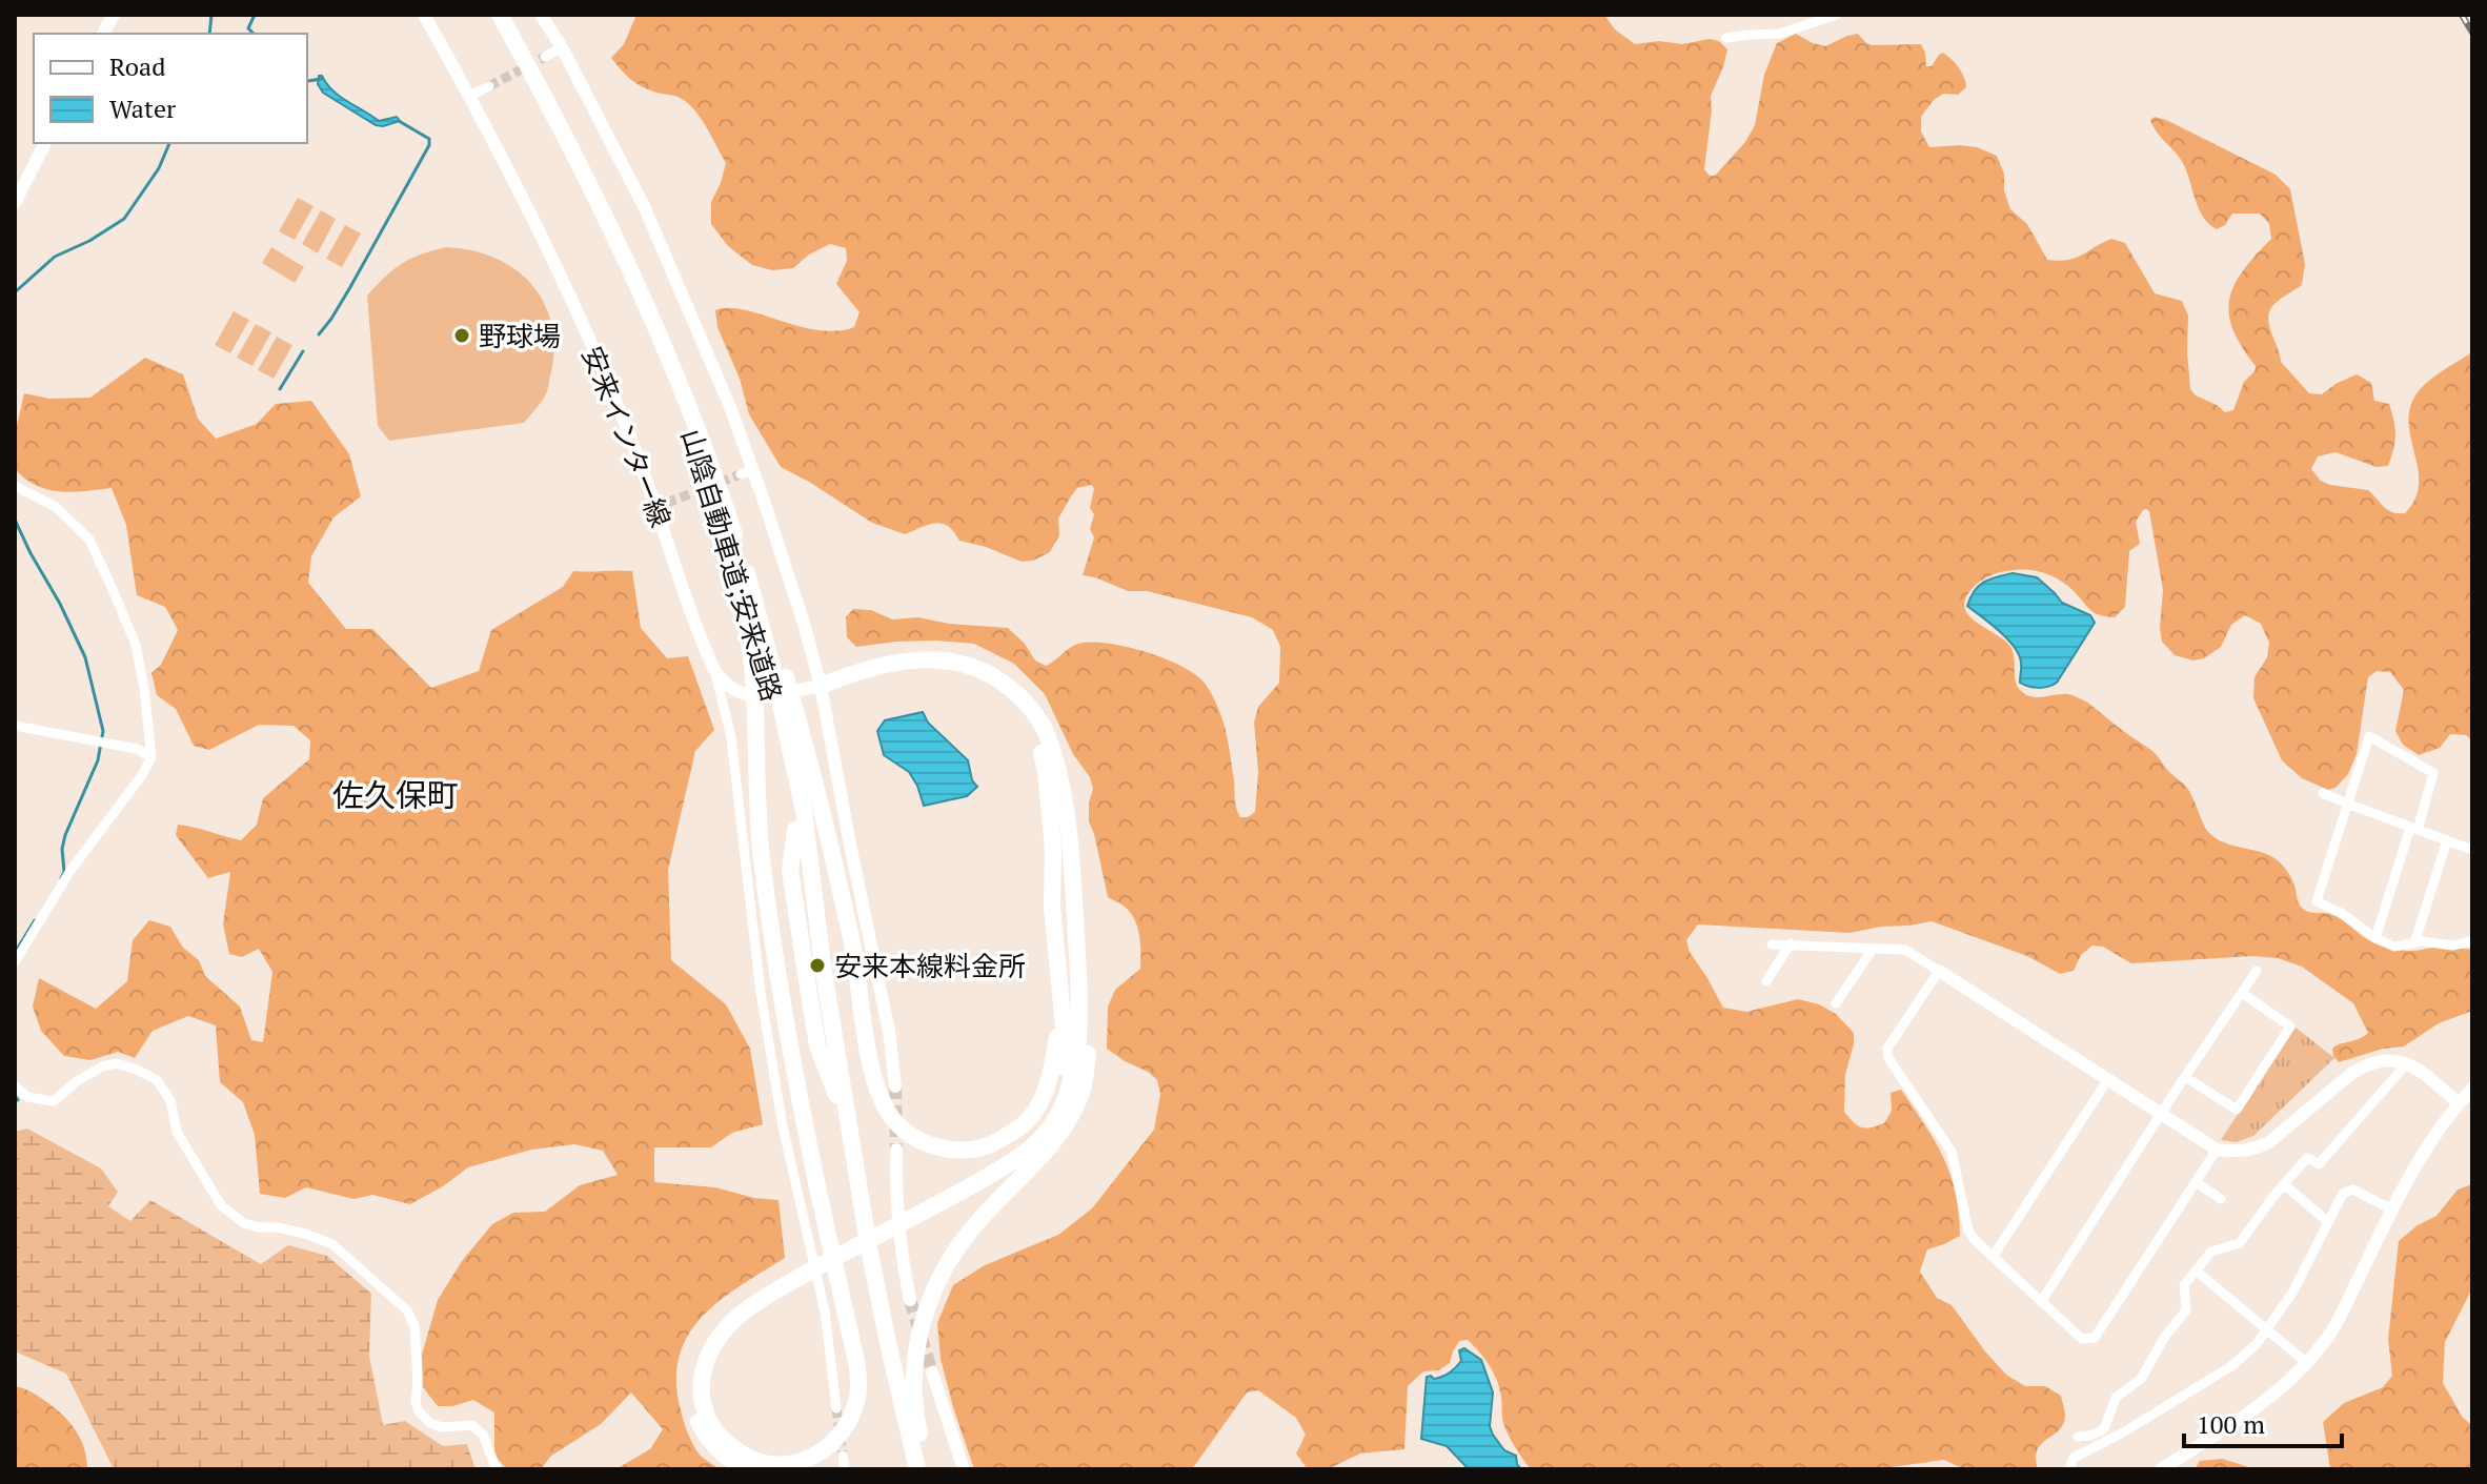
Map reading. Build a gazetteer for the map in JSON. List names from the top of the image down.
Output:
{
  "streets": {
    "highway": ["山陰自動車道;安来道路"],
    "main road": ["安来インター線"]
  },
  "districts": ["佐久保町"],
  "places": ["野球場", "安来本線料金所"],
  "legend": ["Road", "Water"],
  "scale_bar": "100 m"
}
